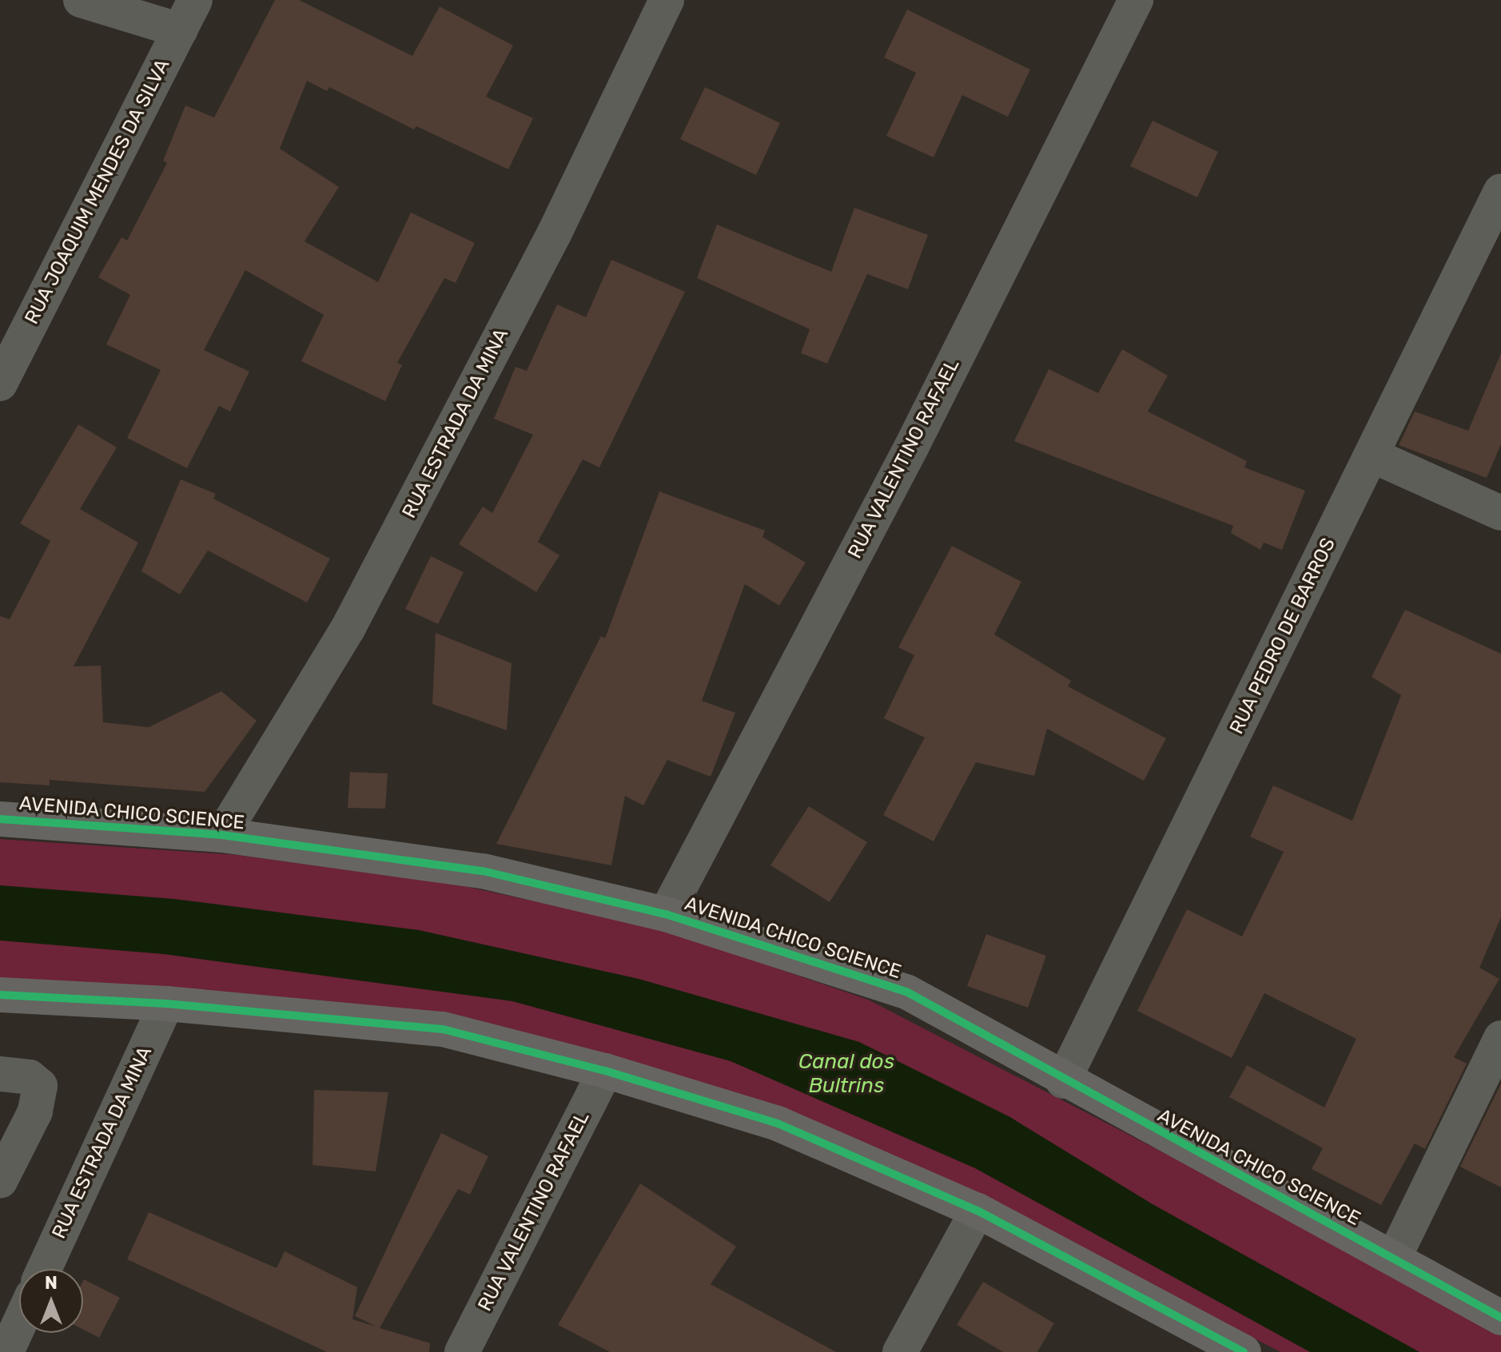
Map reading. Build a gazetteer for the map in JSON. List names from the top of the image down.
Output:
{
  "streets": {
    "main road": ["AVENIDA CHICO SCIENCE"],
    "street": [
      "RUA JOAQUIM MENDES DA SILVA",
      "RUA ESTRADA DA MINA",
      "RUA VALENTINO RAFAEL",
      "RUA PEDRO DE BARROS"
    ]
  },
  "crossings": [
    ["RUA ESTRADA DA MINA", "AVENIDA CHICO SCIENCE"],
    ["RUA VALENTINO RAFAEL", "AVENIDA CHICO SCIENCE"],
    ["RUA PEDRO DE BARROS", "AVENIDA CHICO SCIENCE"]
  ],
  "water": ["Canal dos Bultrins"],
  "north": "top"
}
